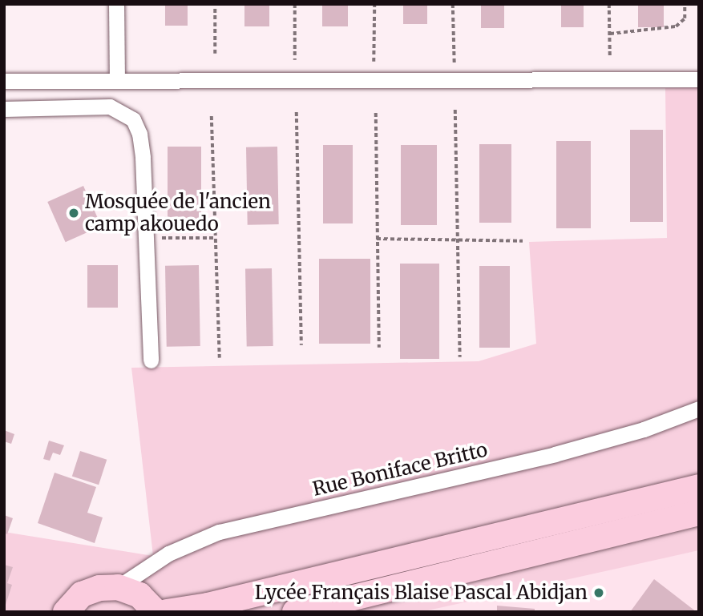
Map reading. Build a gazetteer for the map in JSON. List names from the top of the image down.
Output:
{
  "streets": {
    "street": ["Rue Boniface Britto"]
  },
  "places": ["Mosquée de l'ancien camp akouedo", "Lycée Français Blaise Pascal Abidjan"]
}
